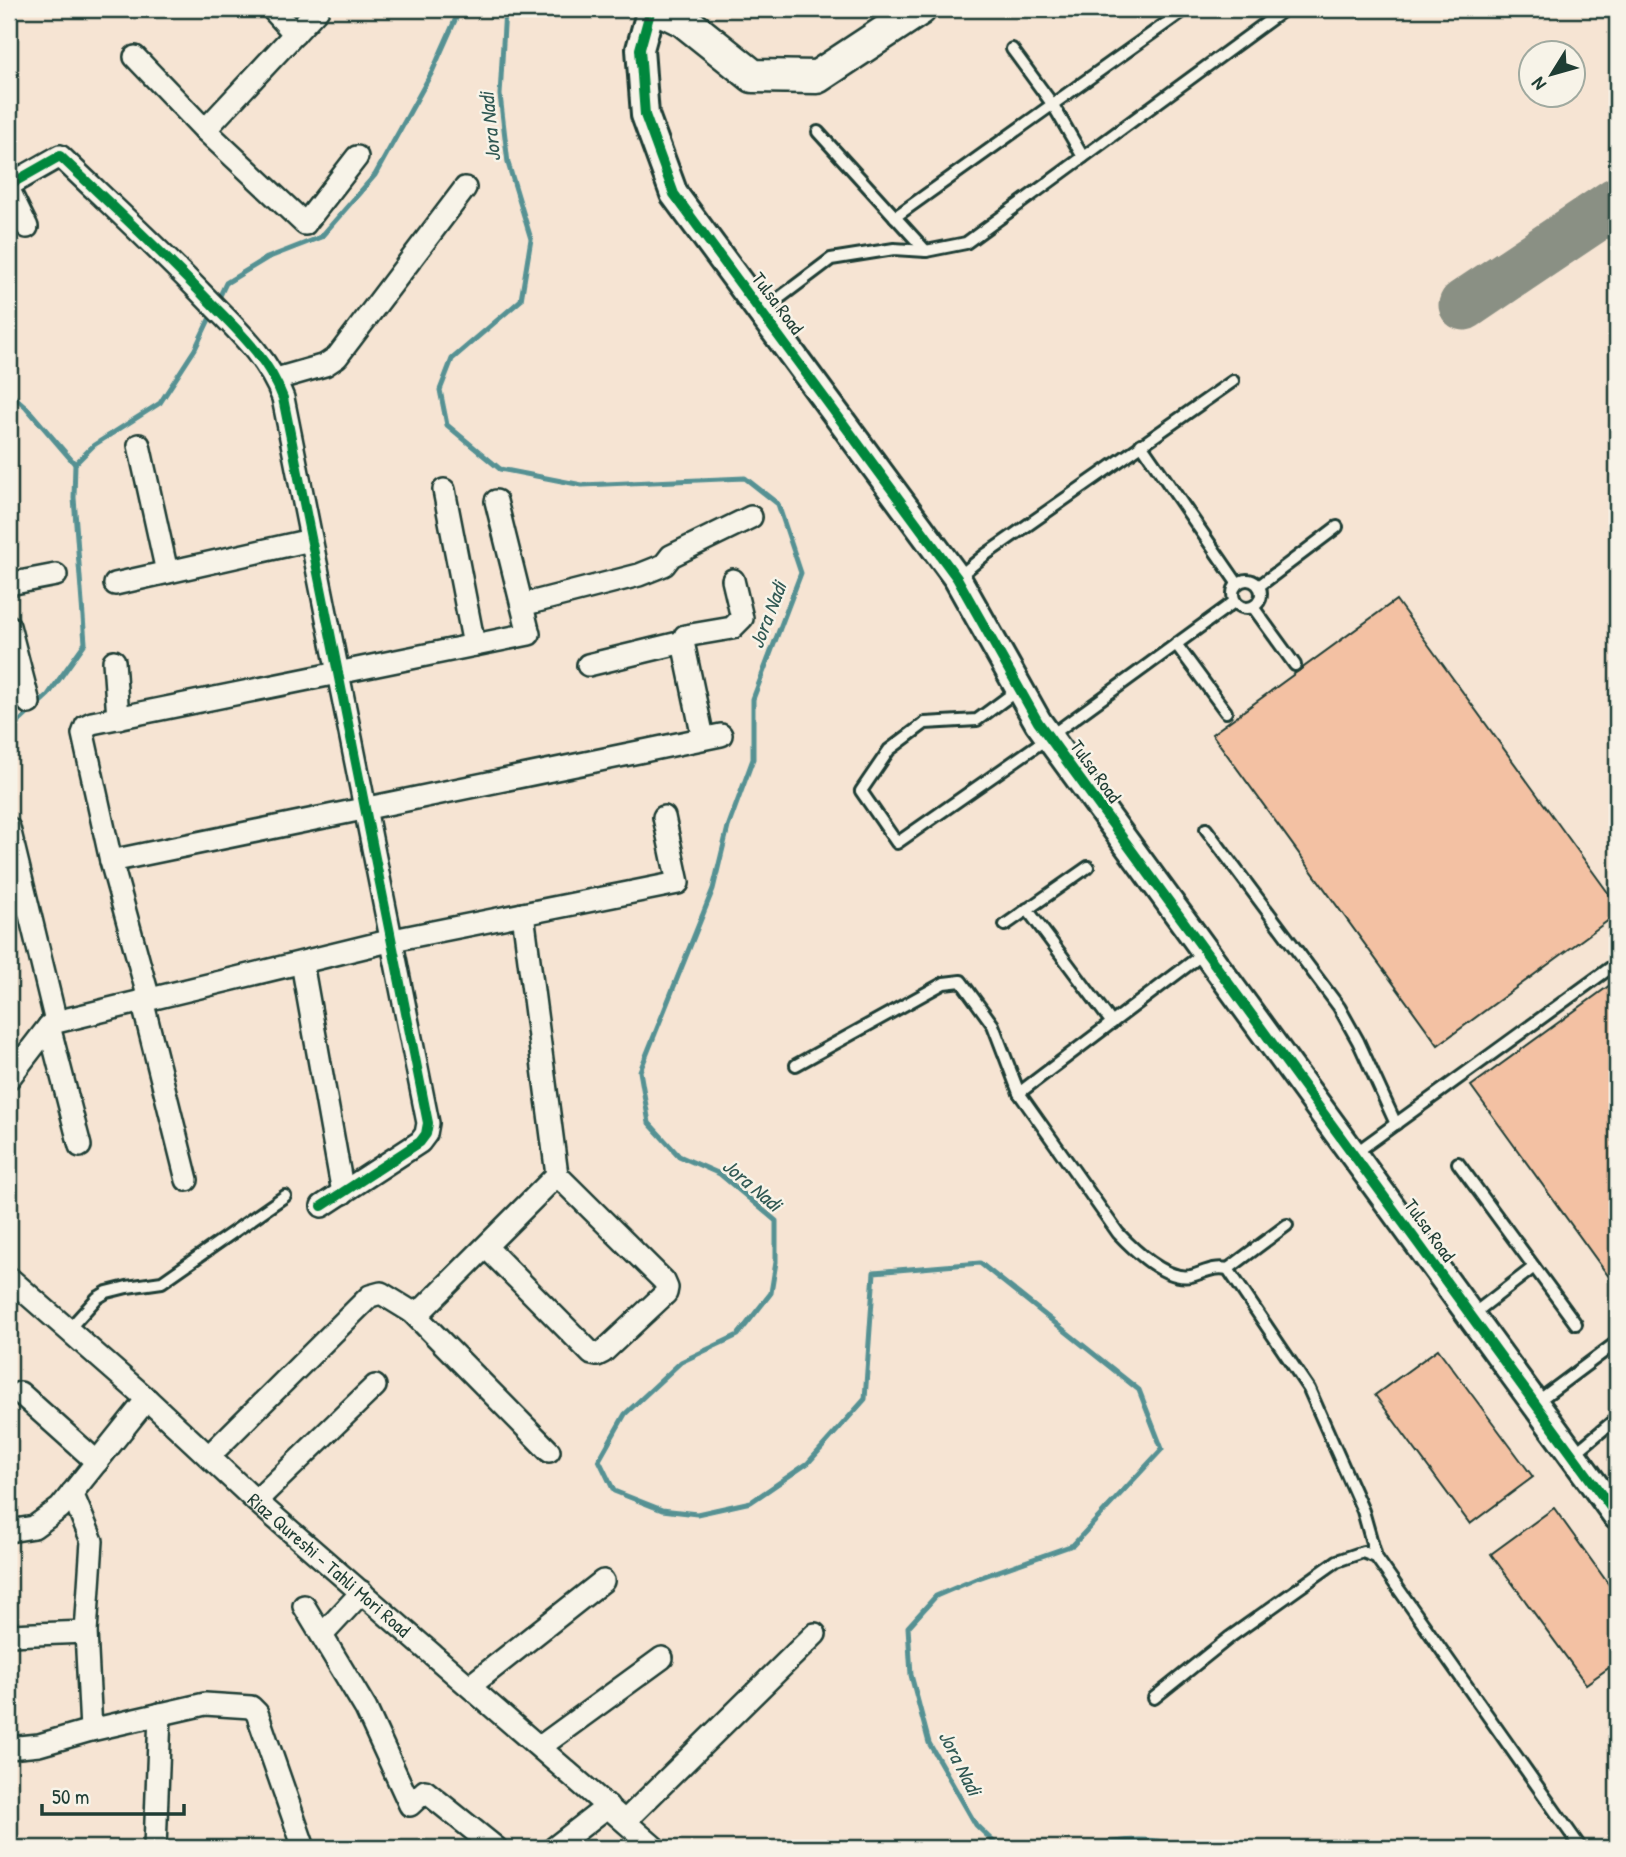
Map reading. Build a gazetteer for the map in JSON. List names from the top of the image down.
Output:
{
  "streets": {
    "street": ["Tulsa Road", "Riaz Qureshi - Tahli Mori Road"]
  },
  "water": ["Jora Nadi"],
  "scale_bar": "50 m",
  "north": "bottom left"
}
